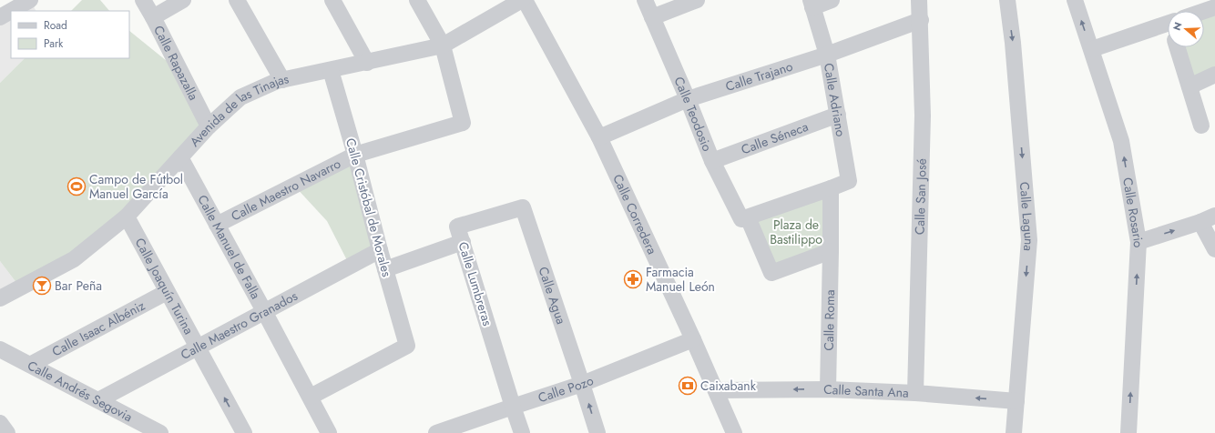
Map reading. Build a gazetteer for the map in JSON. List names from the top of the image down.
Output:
{
  "streets": {
    "street": [
      "Calle Rapazalla",
      "Calle Trajano",
      "Calle Adriano",
      "Avenida de las Tinajas",
      "Calle Teodosio",
      "Calle Séneca",
      "Calle Maestro Navarro",
      "Calle San José",
      "Calle Cristóbal de Morales",
      "Calle Rosario",
      "Calle Corredera",
      "Calle Laguna",
      "Calle Manuel de Falla",
      "Calle Lumbreras",
      "Calle Joaquín Turina",
      "Calle Agua",
      "Calle Roma",
      "Calle Maestro Granados",
      "Calle Isaac Albéniz",
      "Calle Pozo",
      "Calle Andrés Segovia",
      "Calle Santa Ana"
    ]
  },
  "crossings": [
    ["Calle Rapazalla", "Avenida de las Tinajas"],
    ["Calle Trajano", "Calle Adriano"],
    ["Calle Trajano", "Calle Teodosio"],
    ["Calle Trajano", "Calle San José"],
    ["Calle Trajano", "Calle Corredera"],
    ["Calle Adriano", "Calle Séneca"],
    ["Avenida de las Tinajas", "Calle Maestro Navarro"],
    ["Avenida de las Tinajas", "Calle Cristóbal de Morales"],
    ["Avenida de las Tinajas", "Calle Manuel de Falla"],
    ["Avenida de las Tinajas", "Calle Joaquín Turina"],
    ["Calle Teodosio", "Calle Séneca"],
    ["Calle Maestro Navarro", "Calle Cristóbal de Morales"],
    ["Calle Maestro Navarro", "Calle Manuel de Falla"],
    ["Calle San José", "Calle Santa Ana"],
    ["Calle Cristóbal de Morales", "Calle Manuel de Falla"],
    ["Calle Cristóbal de Morales", "Calle Maestro Granados"],
    ["Calle Corredera", "Calle Pozo"],
    ["Calle Corredera", "Calle Santa Ana"],
    ["Calle Laguna", "Calle Santa Ana"],
    ["Calle Manuel de Falla", "Calle Maestro Granados"],
    ["Calle Lumbreras", "Calle Agua"],
    ["Calle Lumbreras", "Calle Pozo"],
    ["Calle Joaquín Turina", "Calle Maestro Granados"],
    ["Calle Joaquín Turina", "Calle Isaac Albéniz"],
    ["Calle Agua", "Calle Pozo"],
    ["Calle Roma", "Calle Santa Ana"],
    ["Calle Maestro Granados", "Calle Andrés Segovia"],
    ["Calle Isaac Albéniz", "Calle Andrés Segovia"]
  ],
  "one_way": [
    "Calle Rosario",
    "Calle Laguna",
    "Calle Joaquín Turina",
    "Calle Santa Ana"
  ],
  "parks": ["Plaza de Bastilippo"],
  "places": {
    "sports": ["Campo de Fútbol Manuel García"],
    "pharmacy": ["Farmacia Manuel León"],
    "bar": ["Bar Peña"],
    "bank": ["Caixabank"]
  },
  "legend": ["Road", "Park"],
  "north": "left"
}
